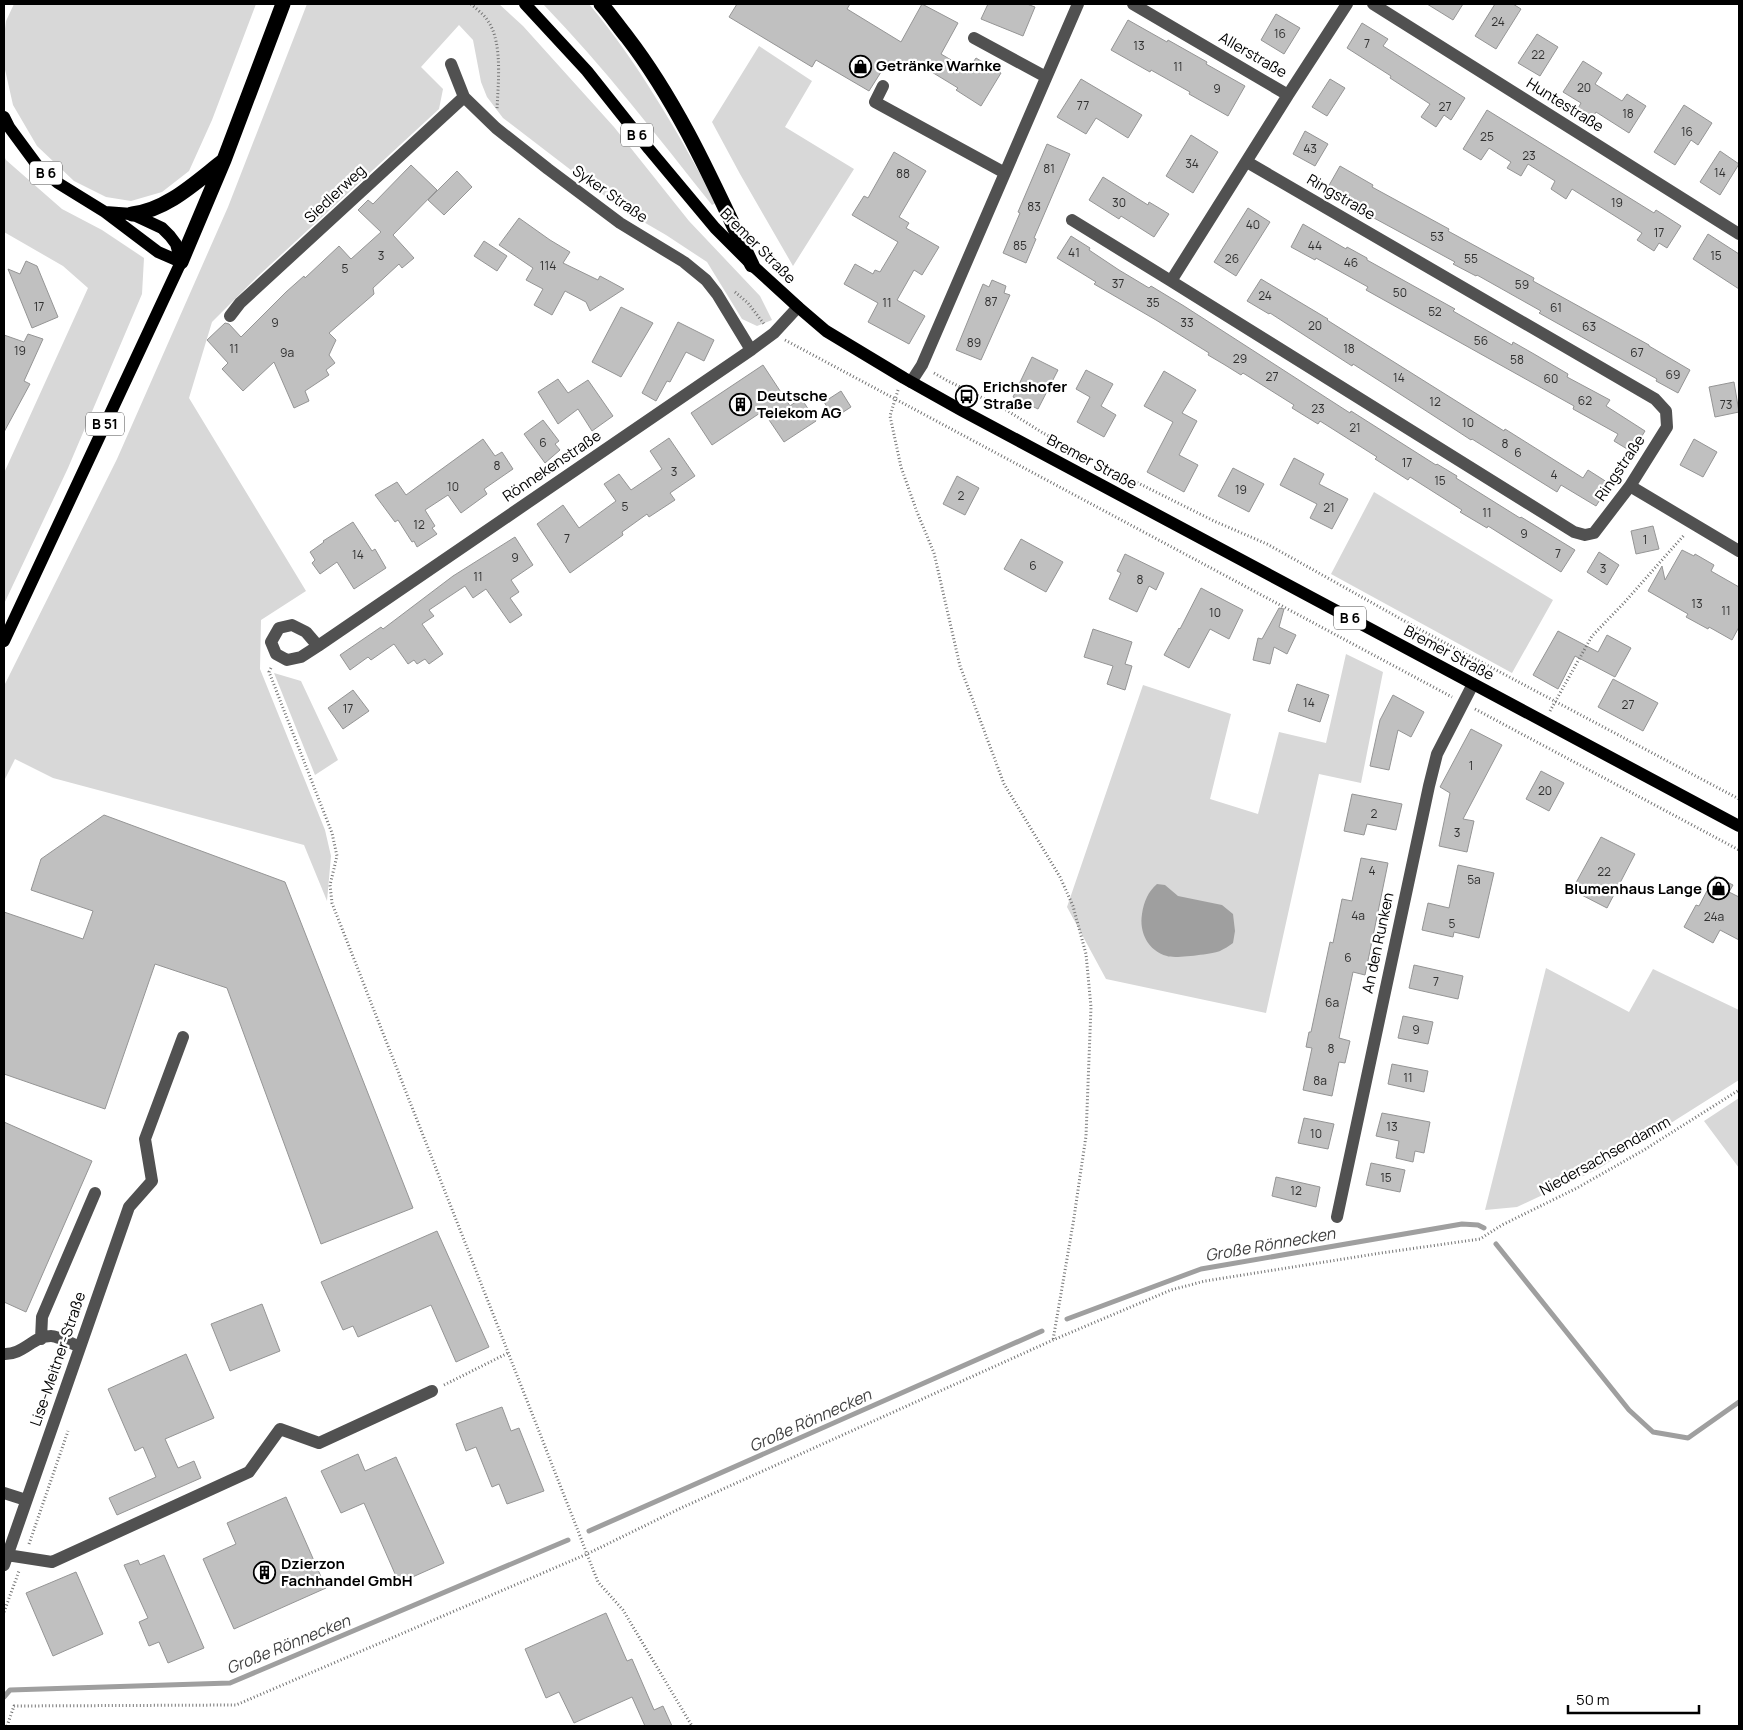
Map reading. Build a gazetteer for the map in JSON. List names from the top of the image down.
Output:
{
  "streets": {
    "highway": ["B 6", "B 51"],
    "main road": ["Bremer Straße"],
    "street": [
      "Allerstraße",
      "Huntestraße",
      "Siedlerweg",
      "Syker Straße",
      "Ringstraße",
      "Rönnekenstraße",
      "An den Runken",
      "Lise-Meitner-Straße"
    ],
    "path": ["Niedersachsendamm"]
  },
  "crossings": [
    ["B 6", "Bremer Straße"],
    ["B 6", "B 51"],
    ["Siedlerweg", "Syker Straße"],
    ["Syker Straße", "Rönnekenstraße"],
    ["Bremer Straße", "Rönnekenstraße"],
    ["Bremer Straße", "An den Runken"]
  ],
  "water": ["Große Rönnecken"],
  "places": {
    "shop": ["Getränke Warnke", "Blumenhaus Lange"],
    "bus stop": ["Erichshofer Straße"],
    "building": ["Deutsche Telekom AG", "Dzierzon Fachhandel GmbH"]
  },
  "house_numbers": [
    "24",
    "16",
    "7",
    "13",
    "22",
    "11",
    "20",
    "9",
    "77",
    "27",
    "18",
    "16",
    "25",
    "43",
    "23",
    "34",
    "81",
    "14",
    "88",
    "30",
    "19",
    "83",
    "40",
    "17",
    "53",
    "85",
    "44",
    "41",
    "3",
    "15",
    "26",
    "55",
    "46",
    "114",
    "5",
    "37",
    "59",
    "50",
    "24",
    "87",
    "11",
    "35",
    "17",
    "61",
    "52",
    "9",
    "33",
    "20",
    "63",
    "56",
    "89",
    "11",
    "18",
    "19",
    "9a",
    "67",
    "29",
    "58",
    "69",
    "27",
    "14",
    "60",
    "62",
    "12",
    "73",
    "23",
    "10",
    "21",
    "6",
    "8",
    "6",
    "17",
    "8",
    "3",
    "4",
    "15",
    "10",
    "19",
    "2",
    "5",
    "21",
    "11",
    "12",
    "9",
    "7",
    "1",
    "7",
    "14",
    "9",
    "6",
    "3",
    "11",
    "8",
    "13",
    "11",
    "10",
    "14",
    "27",
    "17",
    "1",
    "20",
    "2",
    "3",
    "4",
    "22",
    "5a",
    "4a",
    "24a",
    "5",
    "6",
    "7",
    "6a",
    "9",
    "8",
    "11",
    "8a",
    "13",
    "10",
    "15",
    "12"
  ],
  "scale_bar": "50 m"
}
